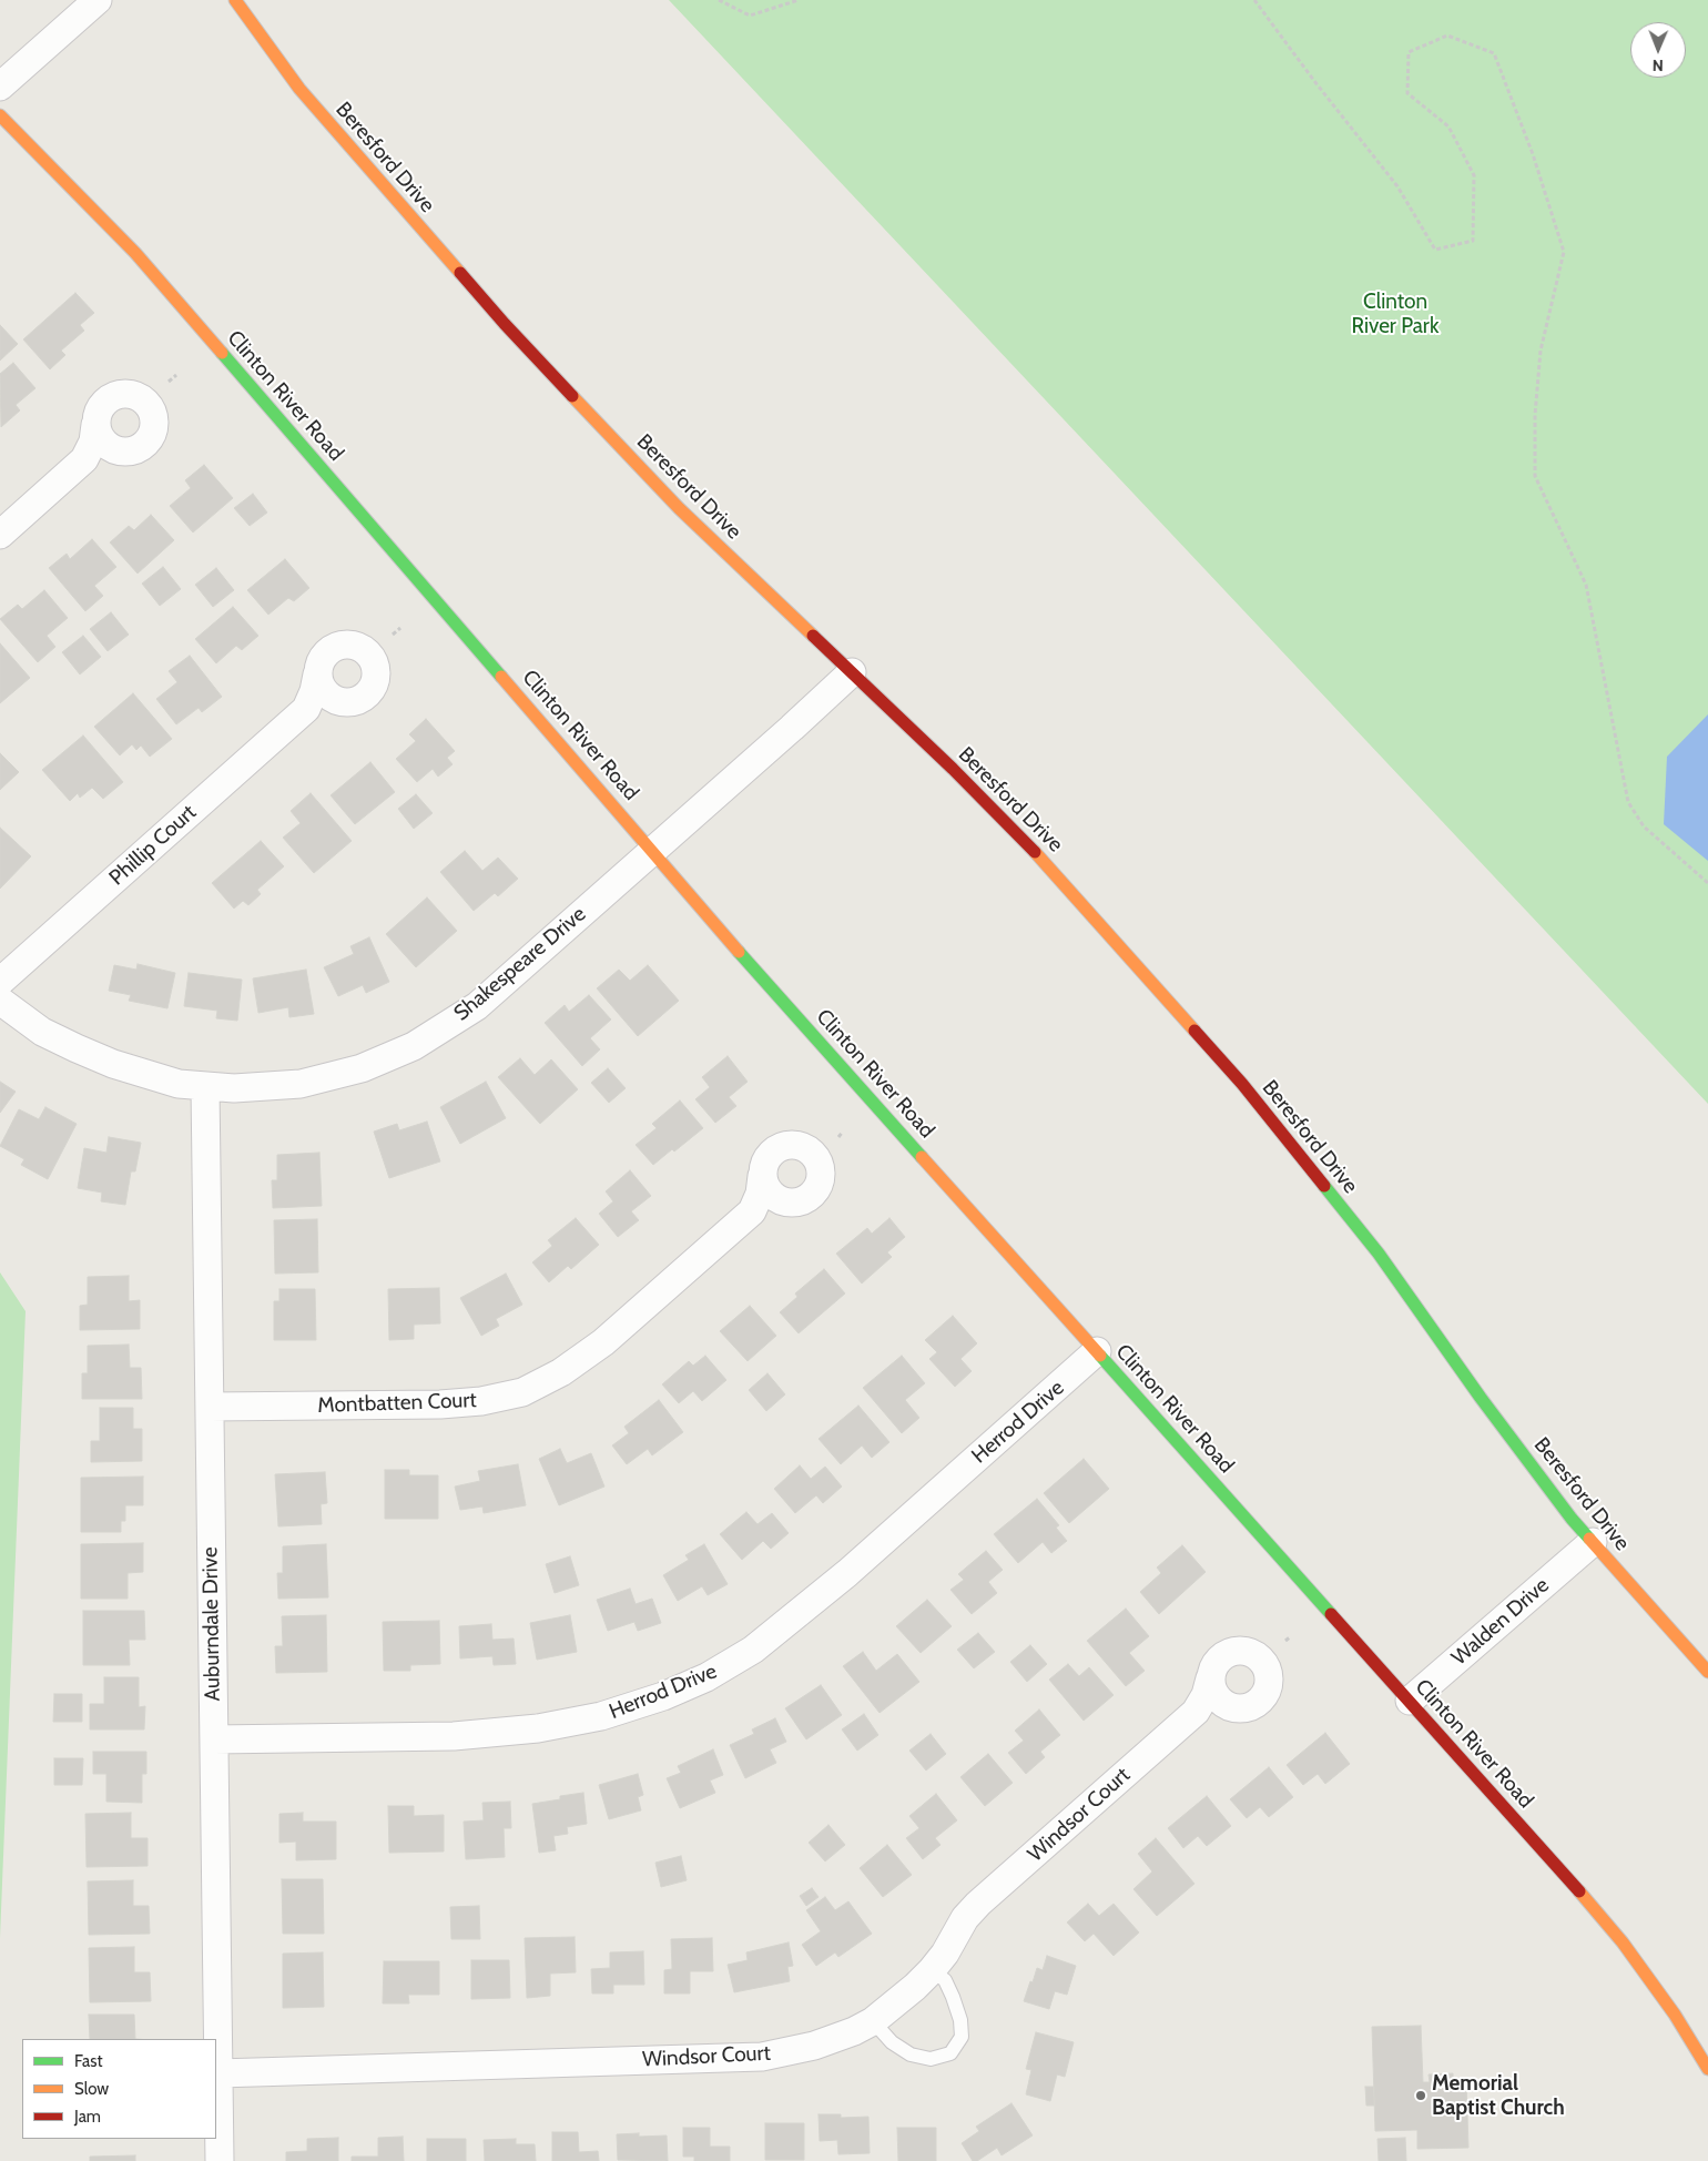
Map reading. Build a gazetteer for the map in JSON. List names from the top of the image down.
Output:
{
  "streets": {
    "street": [
      "Beresford Drive",
      "Clinton River Road",
      "Phillip Court",
      "Shakespeare Drive",
      "Montbatten Court",
      "Herrod Drive",
      "Walden Drive",
      "Auburndale Drive",
      "Windsor Court"
    ]
  },
  "crossings": [
    ["Beresford Drive", "Shakespeare Drive"],
    ["Beresford Drive", "Walden Drive"],
    ["Clinton River Road", "Shakespeare Drive"],
    ["Clinton River Road", "Herrod Drive"],
    ["Clinton River Road", "Walden Drive"],
    ["Shakespeare Drive", "Auburndale Drive"],
    ["Montbatten Court", "Auburndale Drive"],
    ["Herrod Drive", "Auburndale Drive"],
    ["Auburndale Drive", "Windsor Court"]
  ],
  "parks": ["Clinton River Park"],
  "places": ["Memorial Baptist Church"],
  "legend": ["Fast", "Slow", "Jam"],
  "north": "bottom"
}
